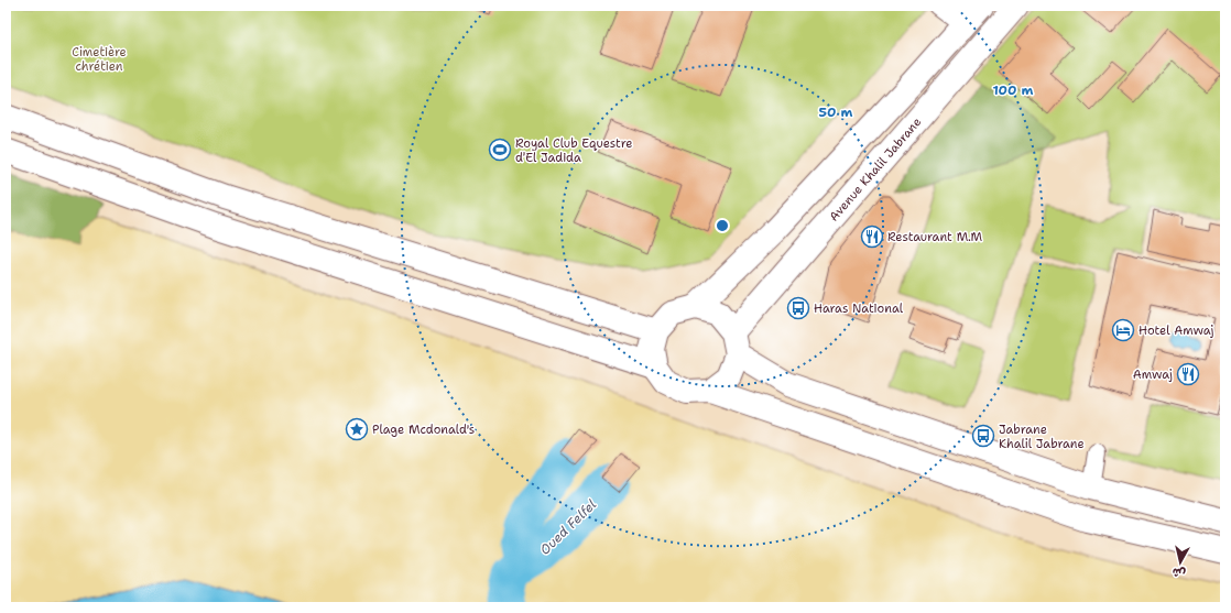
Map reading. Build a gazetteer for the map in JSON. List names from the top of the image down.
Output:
{
  "streets": {
    "main road": ["Avenue Khalil Jabrane"]
  },
  "water": ["Oued Felfel"],
  "parks": ["Cimetière chrétien"],
  "places": {
    "sports": ["Royal Club Equestre d'El Jadida"],
    "restaurant": ["Restaurant M.M", "Amwaj"],
    "bus stop": ["Haras National", "Jabrane Khalil Jabrane"],
    "hotel": ["Hotel Amwaj"],
    "place": ["Plage Mcdonald's"]
  },
  "north": "bottom",
  "rings": ["100 m", "50 m"]
}
